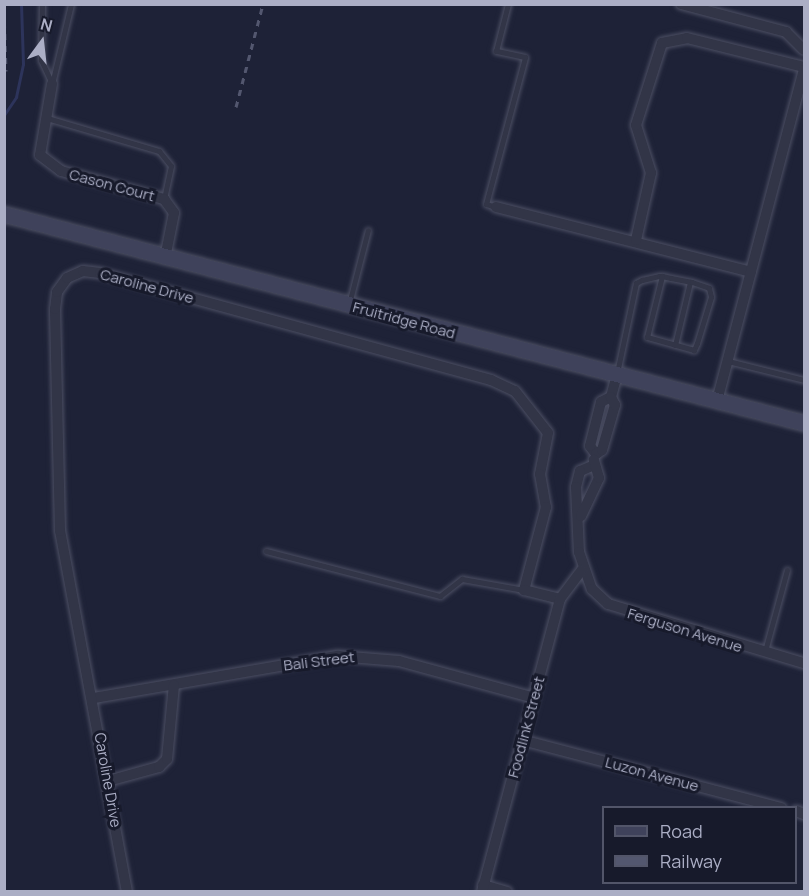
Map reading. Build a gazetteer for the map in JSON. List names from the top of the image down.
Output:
{
  "streets": {
    "main road": ["Fruitridge Road"],
    "street": [
      "Cason Court",
      "Caroline Drive",
      "Ferguson Avenue",
      "Bali Street",
      "Foodlink Street",
      "Luzon Avenue"
    ]
  },
  "crossings": [
    ["Cason Court", "Fruitridge Road"],
    ["Caroline Drive", "Bali Street"],
    ["Ferguson Avenue", "Foodlink Street"],
    ["Bali Street", "Foodlink Street"],
    ["Foodlink Street", "Luzon Avenue"]
  ],
  "legend": ["Road", "Railway"],
  "north": "top"
}
